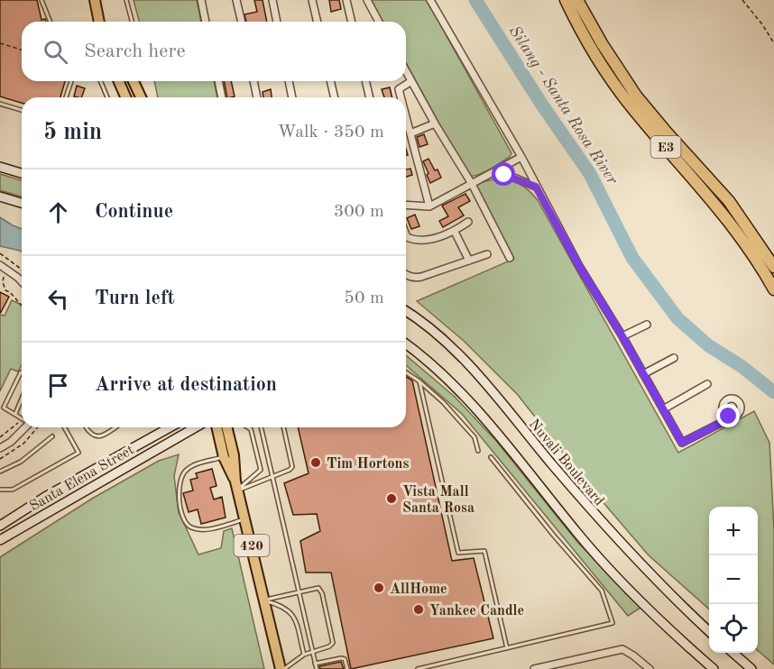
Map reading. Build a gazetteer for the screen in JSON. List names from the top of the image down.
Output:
{
  "streets": {
    "highway": ["E3"],
    "main road": ["Nuvali Boulevard", "Santa Elena Street", "420"]
  },
  "water": ["Silang - Santa Rosa River"],
  "places": [
    "Tim Hortons",
    "Vista Mall Santa Rosa",
    "AllHome",
    "Yankee Candle"
  ],
  "page": {
    "search": "Search here",
    "heading": ["5 min", "Walk · 350 m"],
    "list": [
      ["Continue", "300 m"],
      ["Turn left", "50 m"],
      "Arrive at destination"
    ],
    "map_buttons": ["+", "−"]
  }
}
